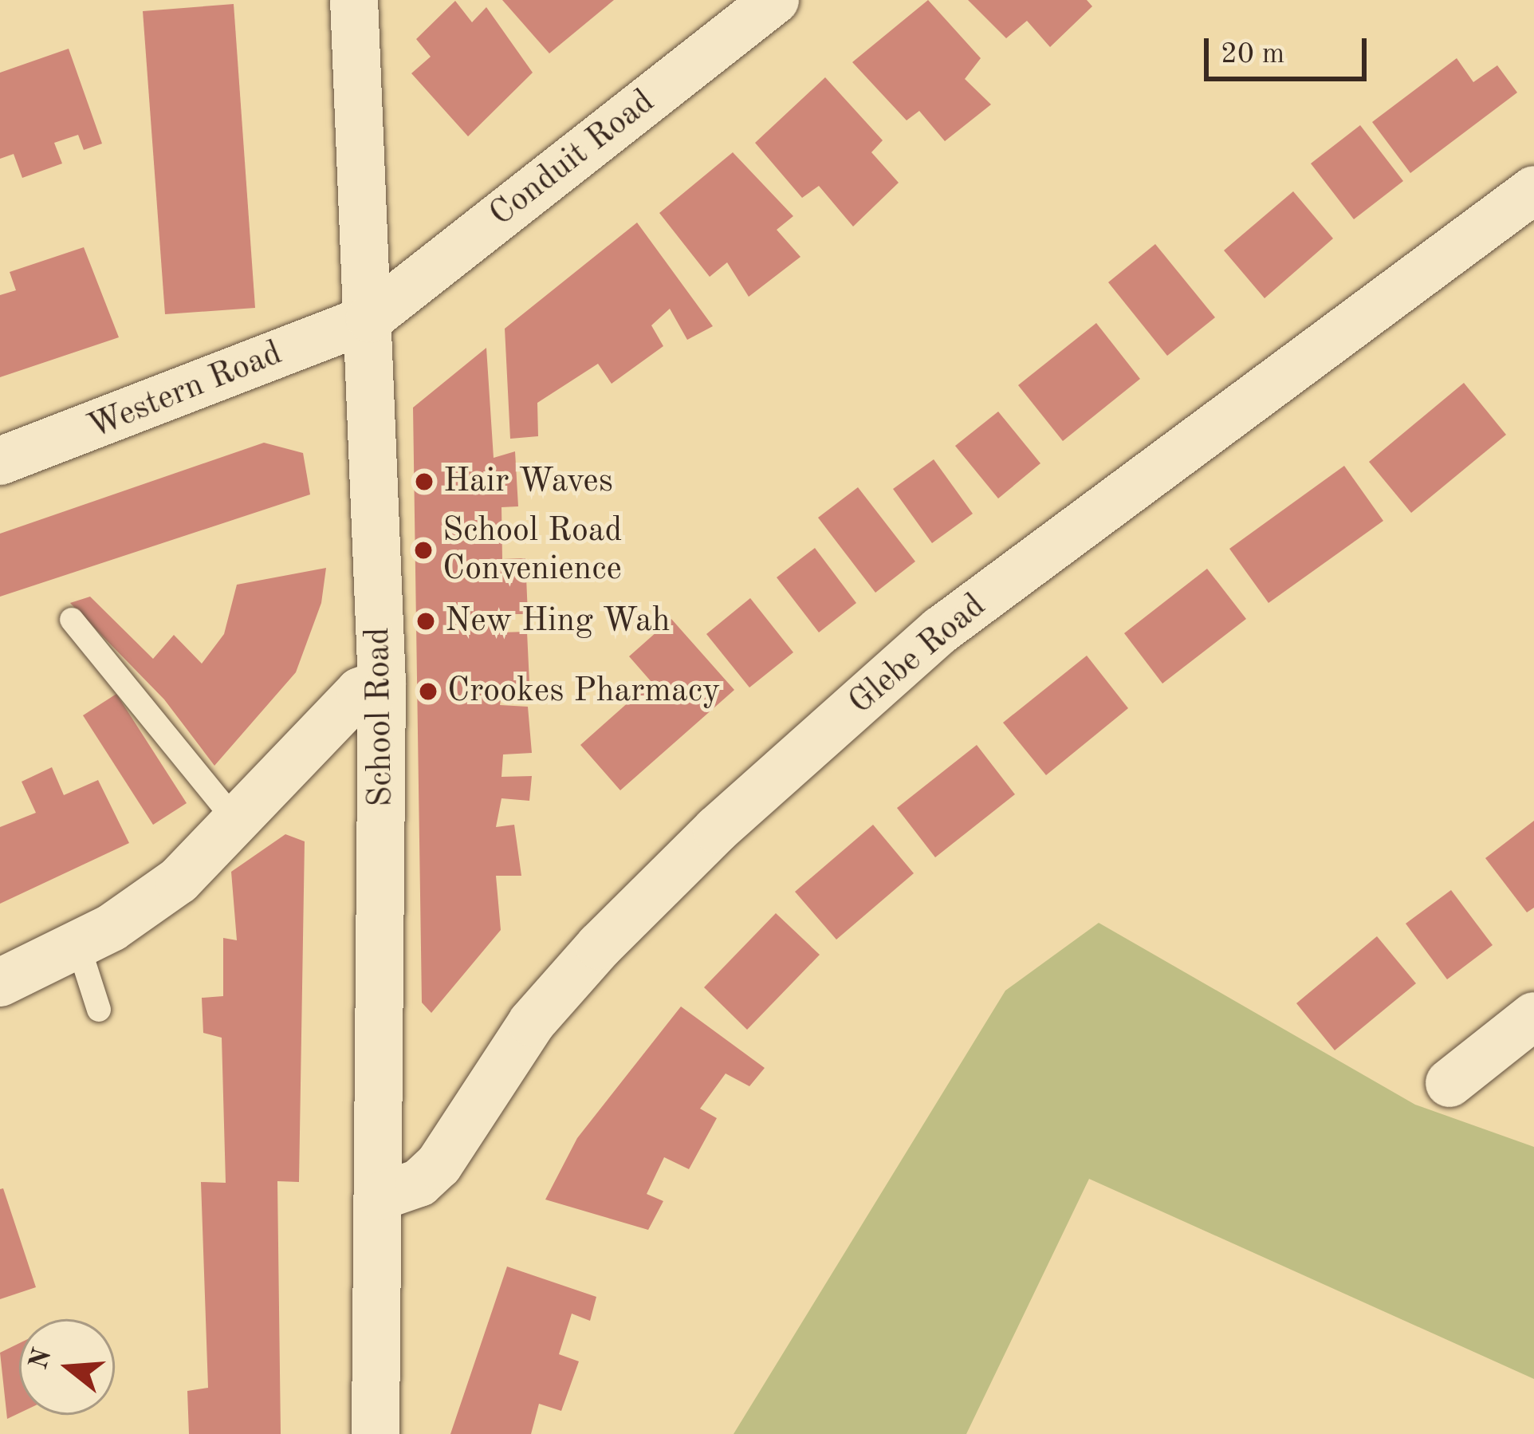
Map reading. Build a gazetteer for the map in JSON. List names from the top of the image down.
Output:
{
  "streets": {
    "street": [
      "Conduit Road",
      "Western Road",
      "Glebe Road",
      "School Road"
    ]
  },
  "crossings": [
    ["Conduit Road", "Western Road"],
    ["Conduit Road", "School Road"],
    ["Western Road", "School Road"],
    ["Glebe Road", "School Road"]
  ],
  "places": [
    "Hair Waves",
    "School Road Convenience",
    "New Hing Wah",
    "Crookes Pharmacy"
  ],
  "scale_bar": "20 m",
  "north": "left"
}
